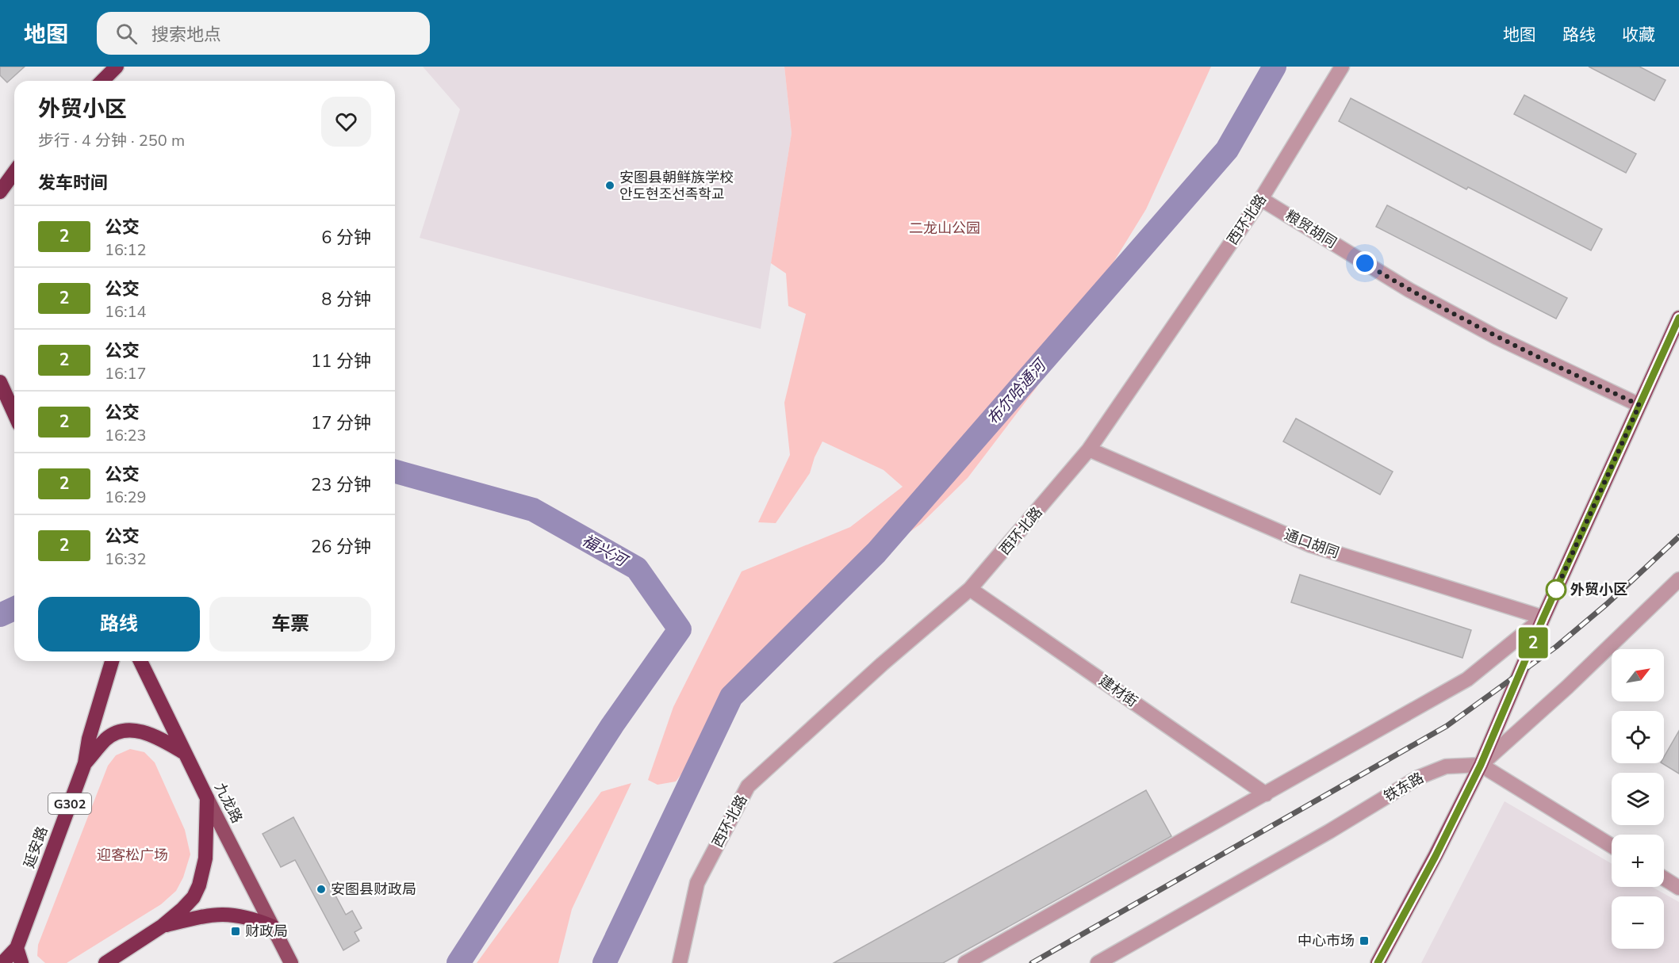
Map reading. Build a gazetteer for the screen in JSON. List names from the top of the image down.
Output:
{
  "streets": {
    "highway": ["九龙路", "G302", "延安路"],
    "street": [
      "西环北路",
      "粮贸胡同",
      "通口胡同",
      "建材街",
      "铁东路"
    ]
  },
  "crossings": [
    ["西环北路", "粮贸胡同"],
    ["西环北路", "通口胡同"],
    ["西环北路", "建材街"]
  ],
  "water": ["布尔哈通河", "福兴河"],
  "parks": ["二龙山公园", "迎客松广场"],
  "places": {
    "other": ["安图县朝鲜族学校 안도현조선족학교", "外贸小区", "安图县财政局"],
    "transit": ["财政局", "中心市场"]
  },
  "lines": ["bus line 2"],
  "north": "top right",
  "page": {
    "header": "地图",
    "search": "搜索地点",
    "nav": ["地图", "路线", "收藏"],
    "on_map": "2",
    "heading": [
      ["外贸小区", "步行 · 4 分钟 · 250 m"],
      "发车时间"
    ],
    "list": [
      {
        "mark": "2",
        "name": "公交",
        "note": "16:12",
        "value": "6 分钟"
      },
      {
        "mark": "2",
        "name": "公交",
        "note": "16:14",
        "value": "8 分钟"
      },
      {
        "mark": "2",
        "name": "公交",
        "note": "16:17",
        "value": "11 分钟"
      },
      {
        "mark": "2",
        "name": "公交",
        "note": "16:23",
        "value": "17 分钟"
      },
      {
        "mark": "2",
        "name": "公交",
        "note": "16:29",
        "value": "23 分钟"
      },
      {
        "mark": "2",
        "name": "公交",
        "note": "16:32",
        "value": "26 分钟"
      }
    ],
    "buttons": ["路线", "车票"],
    "map_buttons": ["+", "−"]
  }
}
